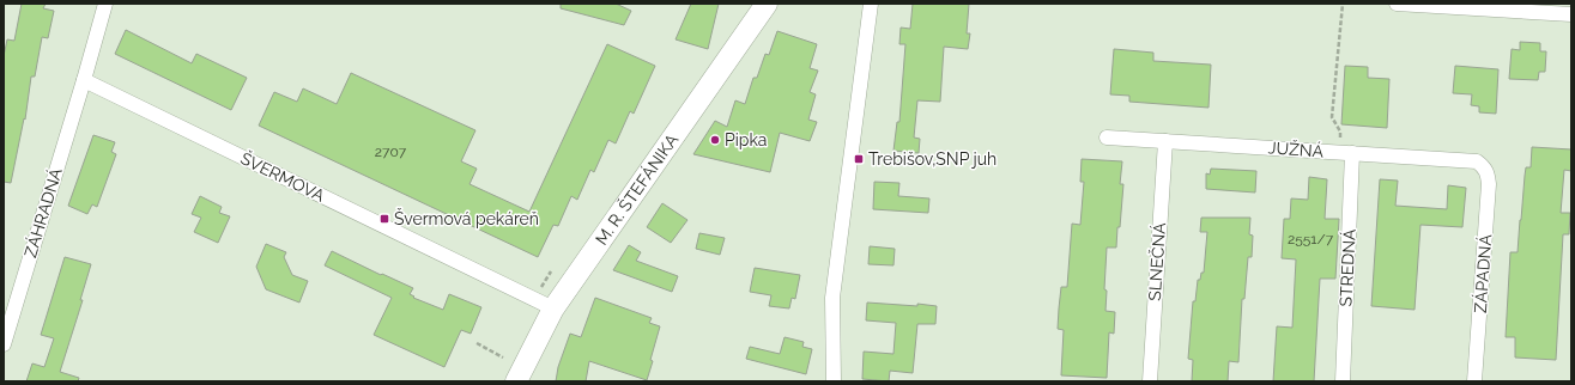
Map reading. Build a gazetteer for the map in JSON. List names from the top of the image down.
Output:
{
  "streets": {
    "street": [
      "JUŽNÁ",
      "ŠVERMOVA",
      "M. R. ŠTEFÁNIKA",
      "ZÁHRADNÁ",
      "SLNEČNÁ",
      "STREDNÁ",
      "ZÁPADNÁ"
    ]
  },
  "crossings": [
    ["JUŽNÁ", "SLNEČNÁ"],
    ["JUŽNÁ", "STREDNÁ"],
    ["JUŽNÁ", "ZÁPADNÁ"],
    ["ŠVERMOVA", "M. R. ŠTEFÁNIKA"],
    ["ŠVERMOVA", "ZÁHRADNÁ"]
  ],
  "places": {
    "other": ["Pipka"],
    "transit": ["Trebišov,SNP juh", "Švermová pekáreň"]
  },
  "house_numbers": ["2707", "2551/7"]
}
